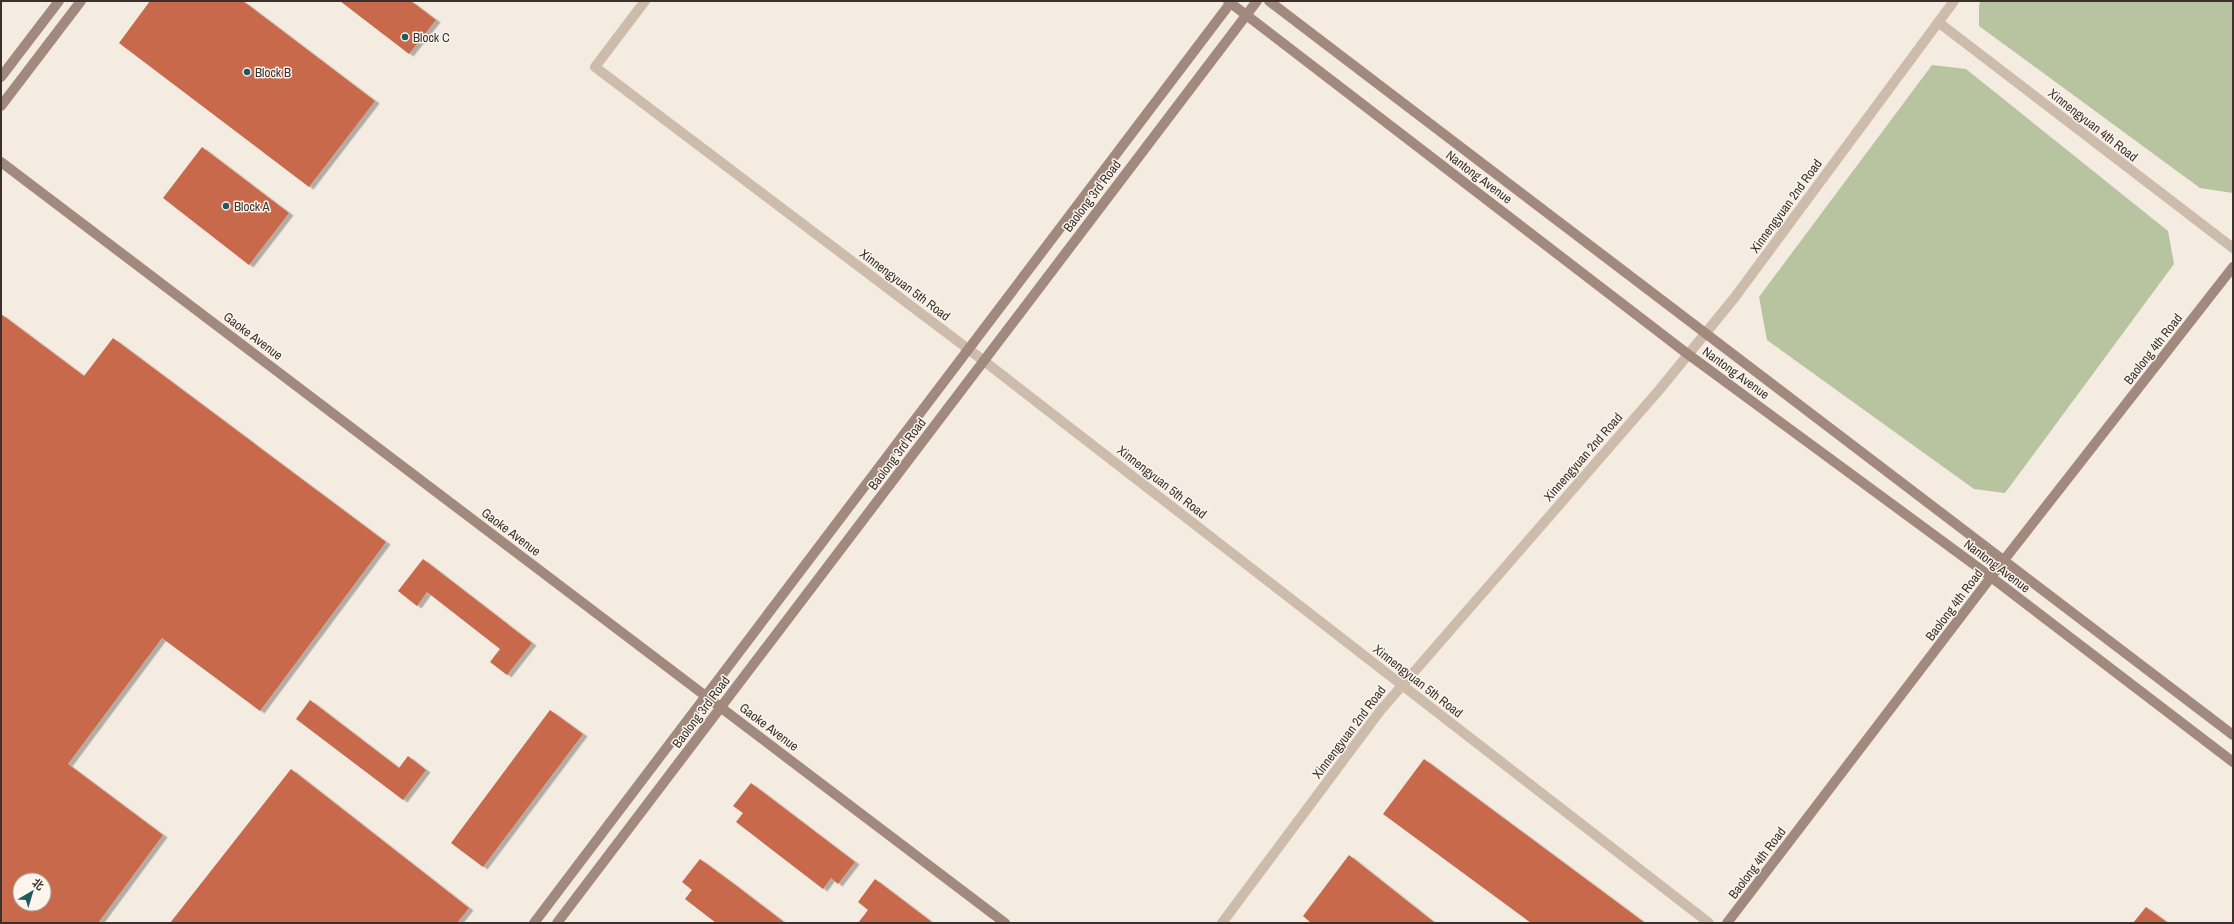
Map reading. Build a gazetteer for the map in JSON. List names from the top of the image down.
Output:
{
  "streets": {
    "street": [
      "Xinnengyuan 4th Road",
      "Nantong Avenue",
      "Baolong 3rd Road",
      "Xinnengyuan 2nd Road",
      "Xinnengyuan 5th Road",
      "Gaoke Avenue",
      "Baolong 4th Road"
    ]
  },
  "crossings": [
    ["Xinnengyuan 4th Road", "Xinnengyuan 2nd Road"],
    ["Nantong Avenue", "Baolong 3rd Road"],
    ["Nantong Avenue", "Xinnengyuan 2nd Road"],
    ["Nantong Avenue", "Baolong 4th Road"],
    ["Baolong 3rd Road", "Xinnengyuan 5th Road"],
    ["Baolong 3rd Road", "Gaoke Avenue"],
    ["Xinnengyuan 2nd Road", "Xinnengyuan 5th Road"]
  ],
  "places": ["Block C", "Block B", "Block A"],
  "north": "top right"
}
